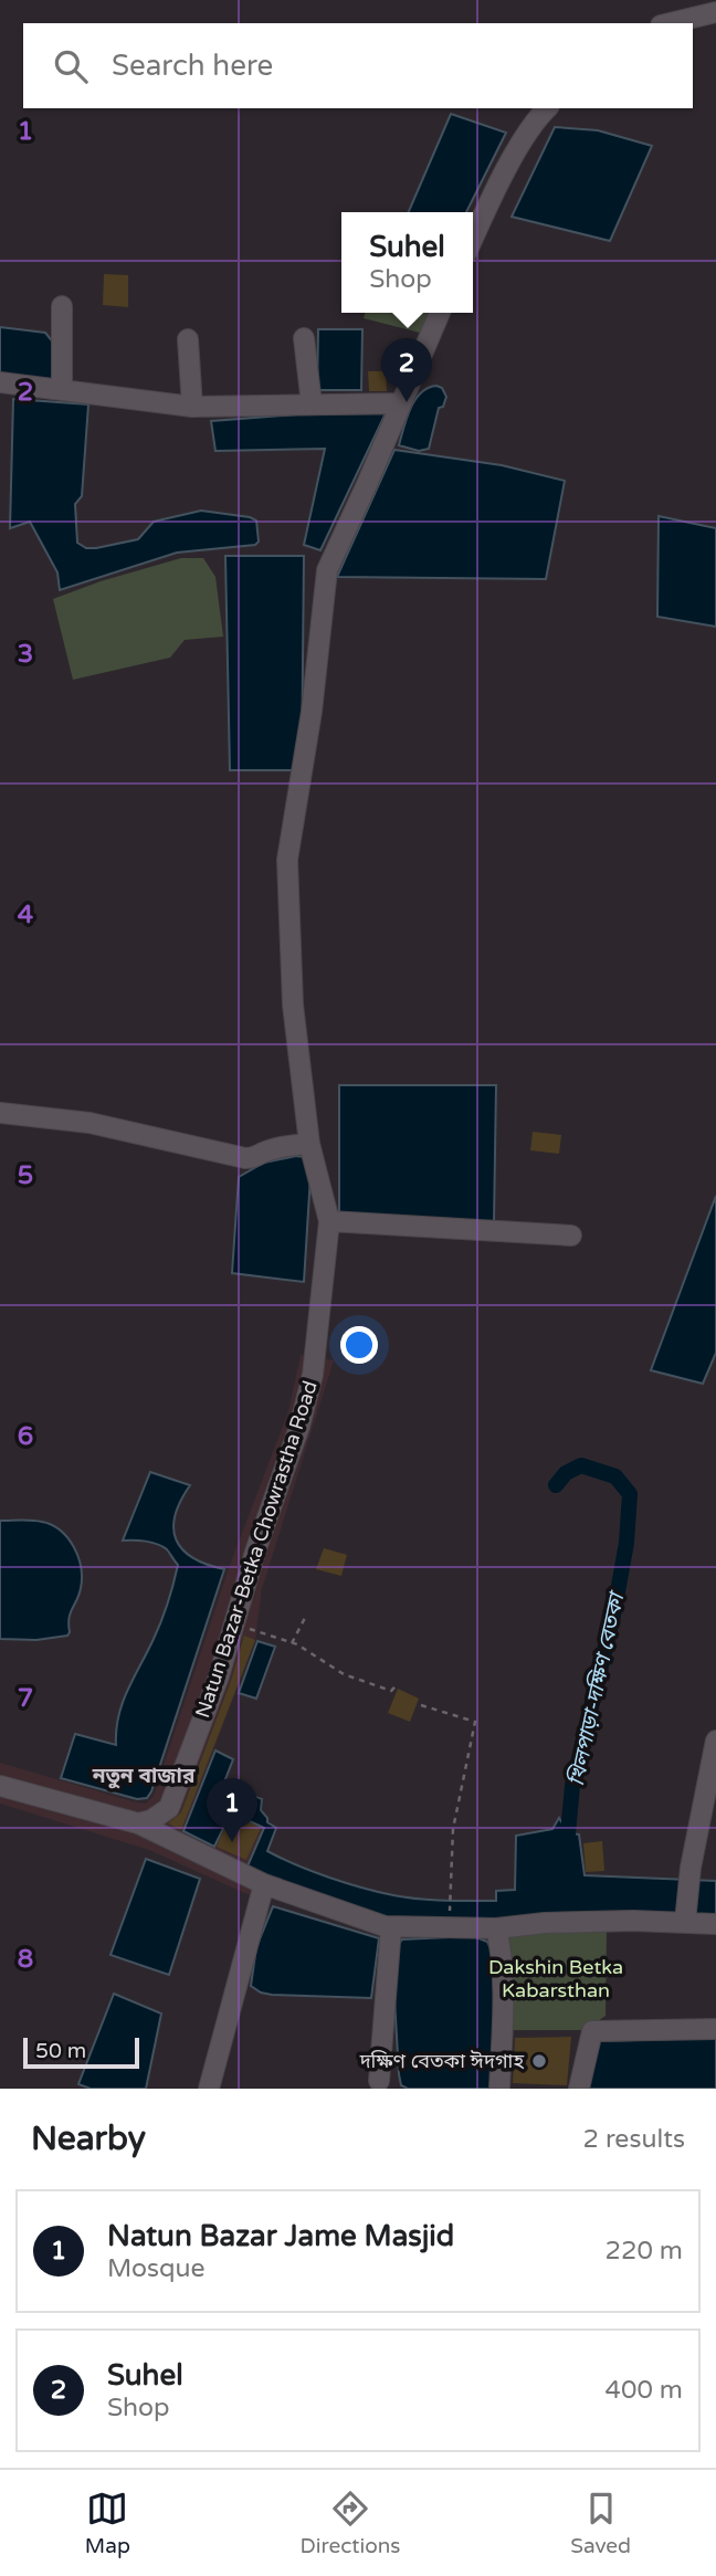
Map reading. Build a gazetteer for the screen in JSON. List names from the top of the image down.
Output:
{
  "streets": {
    "street": ["Natun Bazar-Betka Chowrastha Road"]
  },
  "districts": ["নতুন বাজার"],
  "water": ["খিলপাড়া-দক্ষিণ বেতকা"],
  "parks": ["Dakshin Betka Kabarsthan"],
  "places": ["দক্ষিণ বেতকা ঈদগাহ"],
  "scale_bar": "50 m",
  "page": {
    "search": "Search here",
    "popup": ["Suhel", "Shop"],
    "pins": ["2", "1"],
    "scale": "50 m",
    "heading": ["Nearby", "2 results"],
    "list": [
      {
        "mark": "1",
        "name": "Natun Bazar Jame Masjid",
        "note": "Mosque",
        "value": "220 m"
      },
      {
        "mark": "2",
        "name": "Suhel",
        "note": "Shop",
        "value": "400 m"
      }
    ],
    "nav": ["Map", "Directions", "Saved"]
  },
  "grid": {
    "rows": [
      "1",
      "2",
      "3",
      "4",
      "5",
      "6",
      "7",
      "8"
    ]
  }
}
